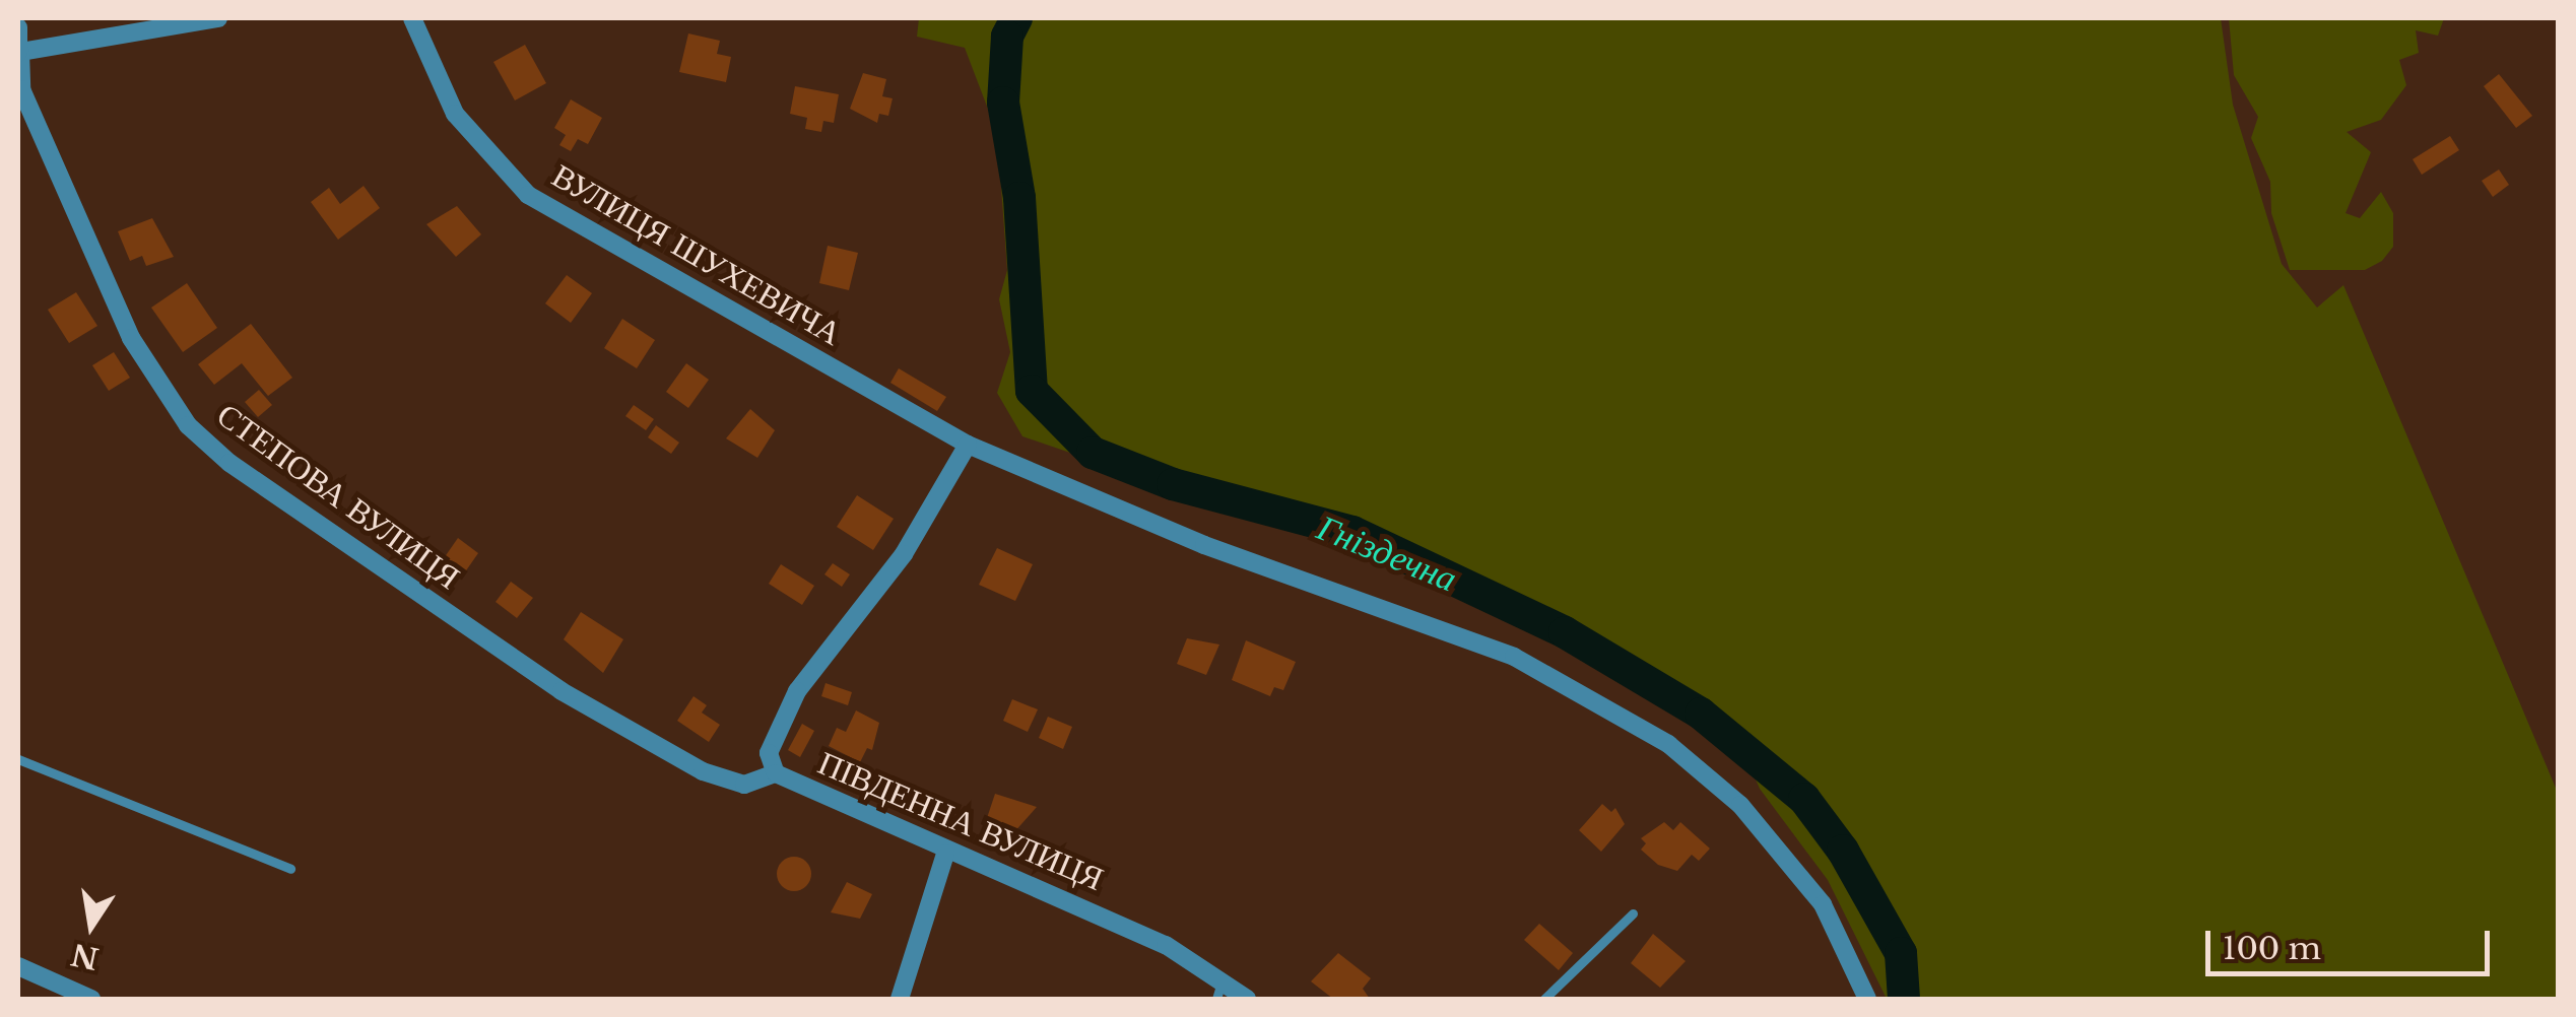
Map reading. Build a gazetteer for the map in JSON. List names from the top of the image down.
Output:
{
  "streets": {
    "street": ["ВУЛИЦЯ ШУХЕВИЧА", "СТЕПОВА ВУЛИЦЯ", "ПІВДЕННА ВУЛИЦЯ"]
  },
  "crossings": [
    ["ВУЛИЦЯ ШУХЕВИЧА", "ПІВДЕННА ВУЛИЦЯ"],
    ["СТЕПОВА ВУЛИЦЯ", "ПІВДЕННА ВУЛИЦЯ"]
  ],
  "water": ["Гніздечна"],
  "scale_bar": "100 m",
  "north": "bottom"
}
